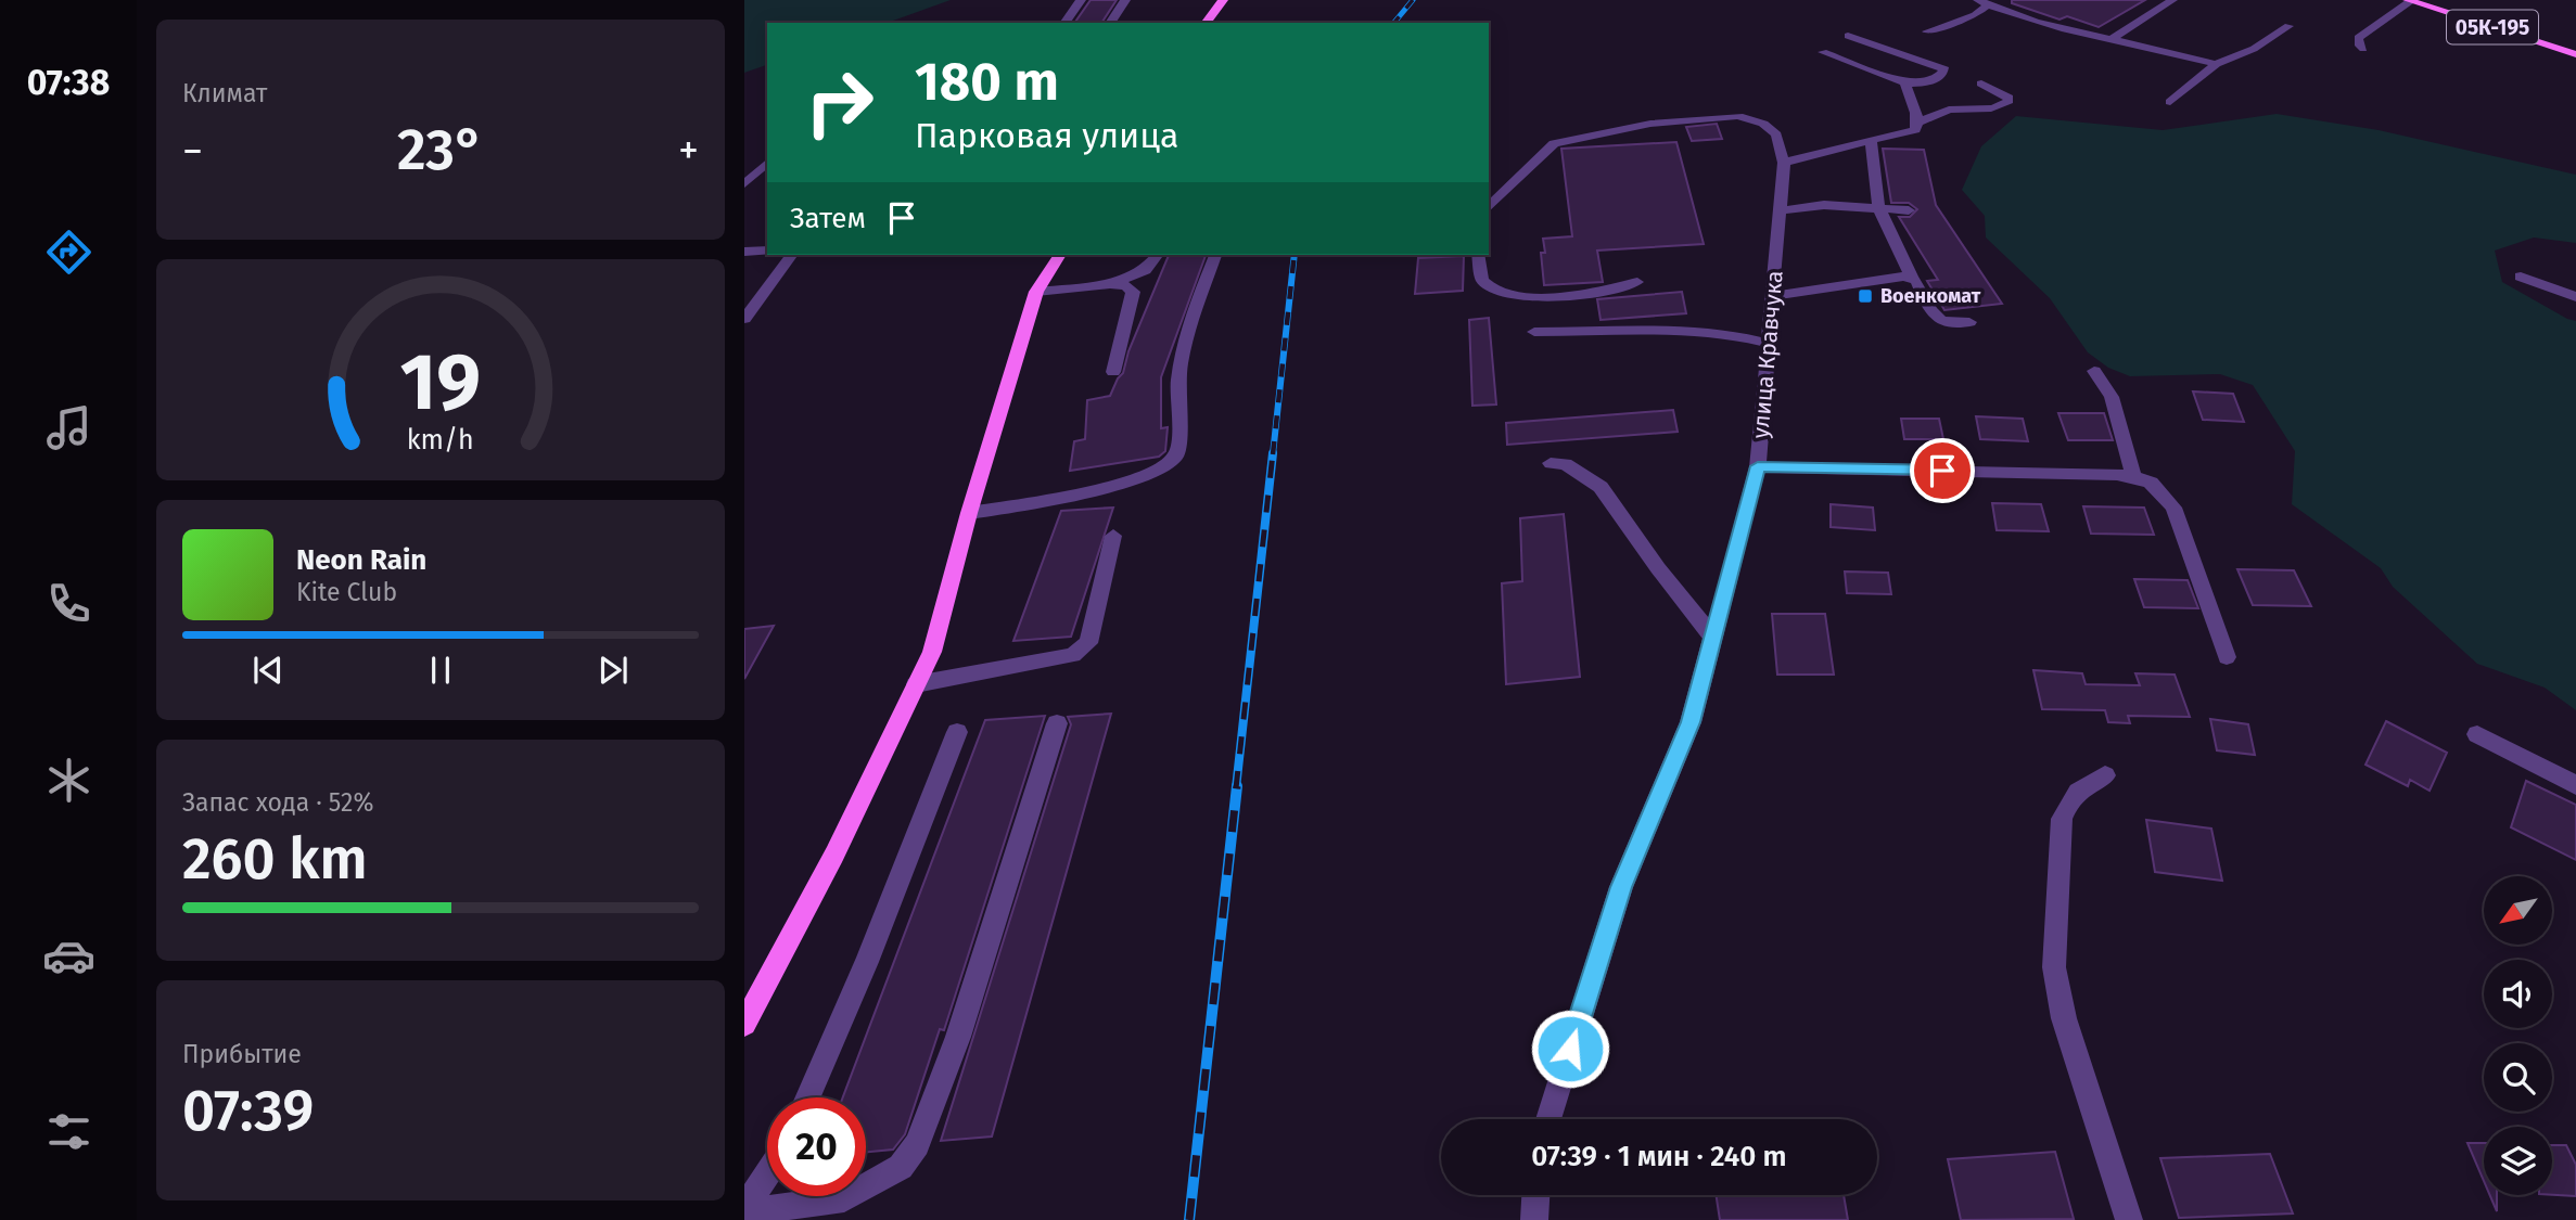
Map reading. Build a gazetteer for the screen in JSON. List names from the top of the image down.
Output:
{
  "streets": {
    "main road": ["05К-195"],
    "lane": ["улица Кравчука"]
  },
  "places": {
    "transit": ["Военкомат"]
  },
  "north": "bottom left",
  "page": {
    "tabs": "07:38",
    "tile": [
      "Климат",
      ["Запас хода · 52%", "260 km"],
      ["Прибытие", "07:39"]
    ],
    "turn": ["180 m", "Парковая улица"],
    "heat": ["−", "23°", "+"],
    "then": "Затем",
    "song": ["Neon Rain", "Kite Club"],
    "limit": "20",
    "trip": "07:39 · 1 мин · 240 m",
    "gauge": ["19", "km/h"]
  }
}
